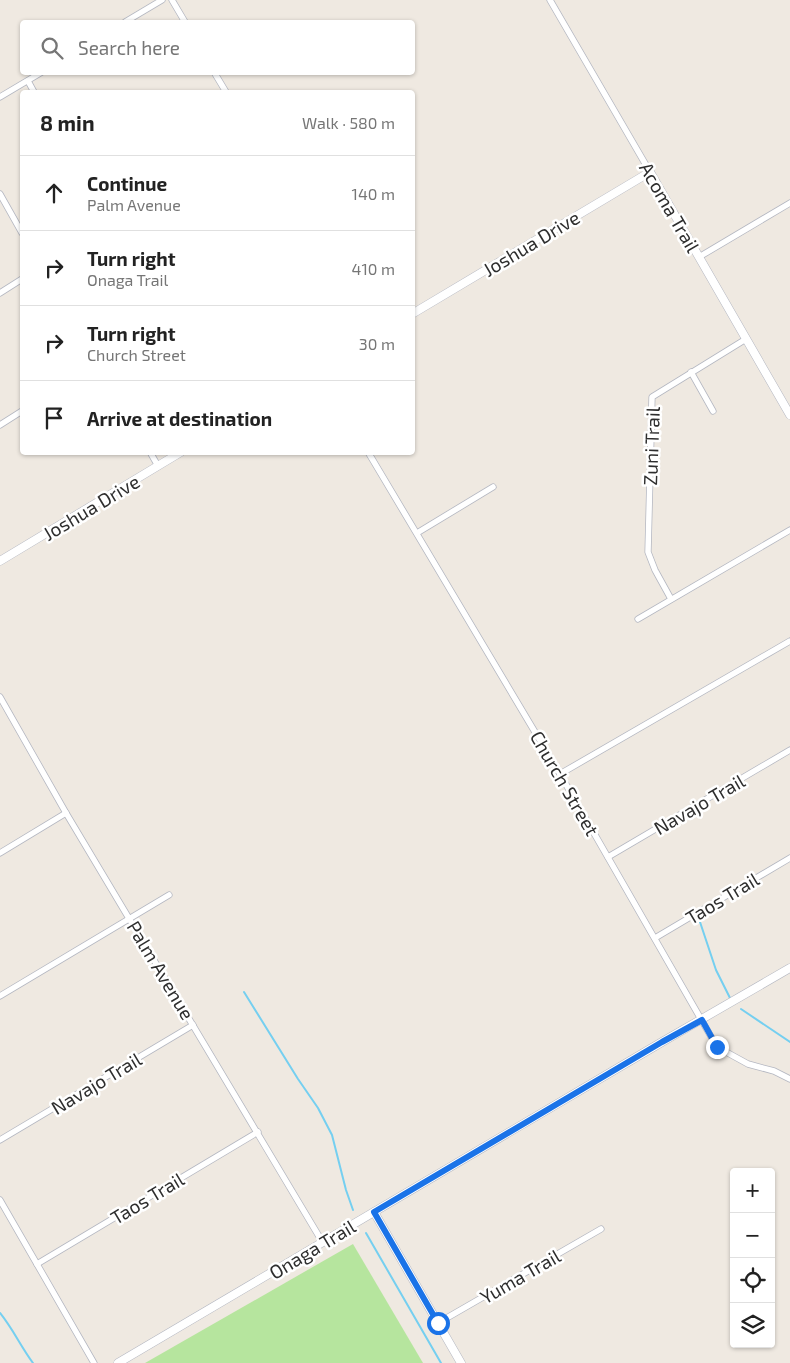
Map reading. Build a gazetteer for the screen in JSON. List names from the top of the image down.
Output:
{
  "streets": {
    "street": [
      "Acoma Trail",
      "Joshua Drive",
      "Zuni Trail",
      "Church Street",
      "Navajo Trail",
      "Taos Trail",
      "Palm Avenue",
      "Onaga Trail",
      "Yuma Trail"
    ]
  },
  "crossings": [
    ["Acoma Trail", "Joshua Drive"],
    ["Acoma Trail", "Zuni Trail"],
    ["Church Street", "Navajo Trail"],
    ["Church Street", "Taos Trail"],
    ["Church Street", "Onaga Trail"],
    ["Navajo Trail", "Palm Avenue"],
    ["Taos Trail", "Palm Avenue"],
    ["Palm Avenue", "Onaga Trail"]
  ],
  "page": {
    "search": "Search here",
    "heading": ["8 min", "Walk · 580 m"],
    "list": [
      ["Continue", "Palm Avenue", "140 m"],
      ["Turn right", "Onaga Trail", "410 m"],
      ["Turn right", "Church Street", "30 m"],
      "Arrive at destination"
    ],
    "map_buttons": ["+", "−"]
  }
}
